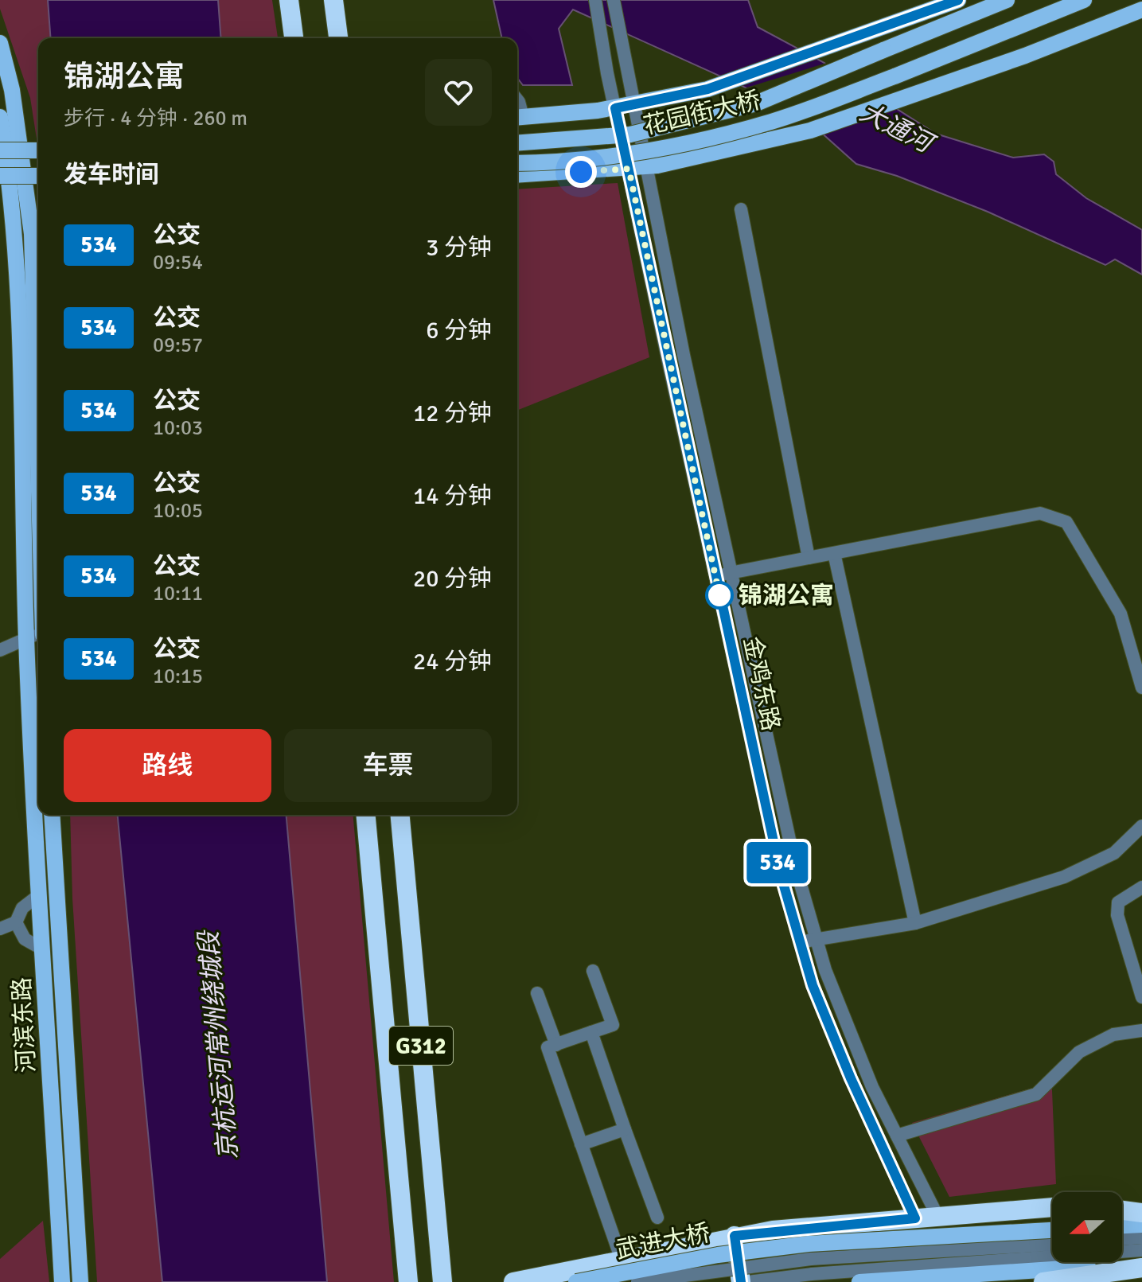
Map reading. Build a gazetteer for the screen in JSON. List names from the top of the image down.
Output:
{
  "streets": {
    "highway": ["G312"],
    "main road": ["花园街大桥", "河滨东路", "武进大桥"],
    "street": ["金鸡东路"]
  },
  "water": ["大通河", "京杭运河常州绕城段"],
  "places": ["锦湖公寓"],
  "lines": ["bus line 534"],
  "north": "left",
  "page": {
    "on_map": "534",
    "heading": [
      ["锦湖公寓", "步行 · 4 分钟 · 260 m"],
      "发车时间"
    ],
    "list": [
      {
        "mark": "534",
        "name": "公交",
        "note": "09:54",
        "value": "3 分钟"
      },
      {
        "mark": "534",
        "name": "公交",
        "note": "09:57",
        "value": "6 分钟"
      },
      {
        "mark": "534",
        "name": "公交",
        "note": "10:03",
        "value": "12 分钟"
      },
      {
        "mark": "534",
        "name": "公交",
        "note": "10:05",
        "value": "14 分钟"
      },
      {
        "mark": "534",
        "name": "公交",
        "note": "10:11",
        "value": "20 分钟"
      },
      {
        "mark": "534",
        "name": "公交",
        "note": "10:15",
        "value": "24 分钟"
      }
    ],
    "buttons": ["路线", "车票"]
  }
}
